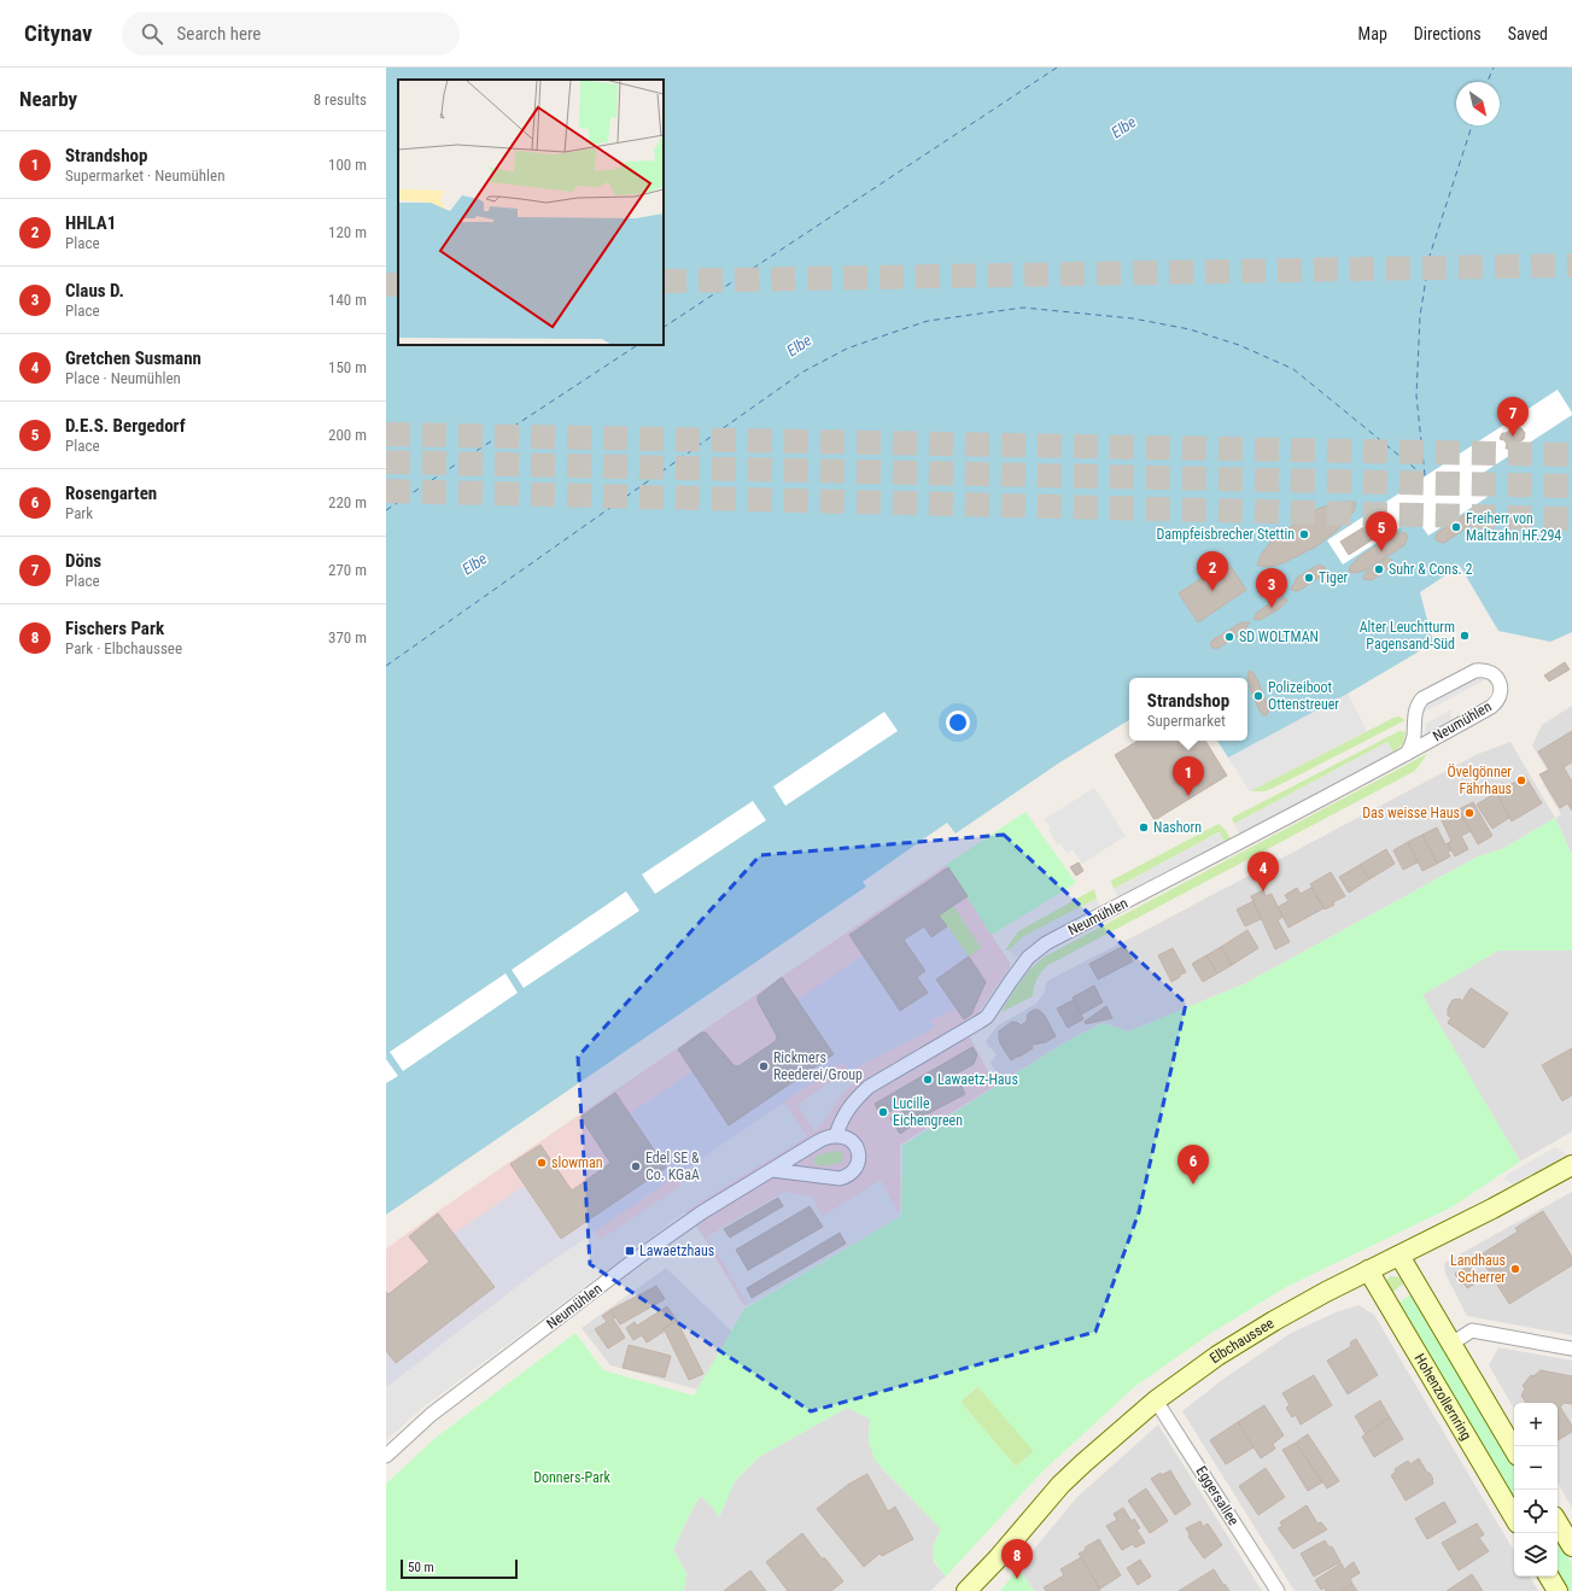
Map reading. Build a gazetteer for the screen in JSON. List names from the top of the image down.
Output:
{
  "streets": {
    "main road": ["Elbchaussee", "Hohenzollernring"],
    "street": ["Neumühlen", "Eggersallee"]
  },
  "crossings": [
    ["Elbchaussee", "Hohenzollernring"],
    ["Elbchaussee", "Eggersallee"]
  ],
  "water": ["Elbe"],
  "parks": ["Donners-Park"],
  "places": {
    "other": [
      "Freiherr von Maltzahn HF.294",
      "Dampfeisbrecher Stettin",
      "Suhr & Cons. 2",
      "Tiger",
      "Alter Leuchtturm Pagensand-Süd",
      "SD WOLTMAN",
      "Polizeiboot Ottenstreuer",
      "Övelgönner Fährhaus",
      "Das weisse Haus",
      "Nashorn",
      "Rickmers Reederei/Group",
      "Lawaetz-Haus",
      "Lucille Eichengreen",
      "slowman",
      "Edel SE & Co. KGaA",
      "Landhaus Scherrer"
    ],
    "transit": ["Lawaetzhaus"]
  },
  "scale_bar": "50 m",
  "north": "bottom right",
  "page": {
    "header": "Citynav",
    "search": "Search here",
    "nav": ["Map", "Directions", "Saved"],
    "heading": ["Nearby", "8 results"],
    "list": [
      {
        "mark": "1",
        "name": "Strandshop",
        "note": "Supermarket · Neumühlen",
        "value": "100 m"
      },
      {
        "mark": "2",
        "name": "HHLA1",
        "note": "Place",
        "value": "120 m"
      },
      {
        "mark": "3",
        "name": "Claus D.",
        "note": "Place",
        "value": "140 m"
      },
      {
        "mark": "4",
        "name": "Gretchen Susmann",
        "note": "Place · Neumühlen",
        "value": "150 m"
      },
      {
        "mark": "5",
        "name": "D.E.S. Bergedorf",
        "note": "Place",
        "value": "200 m"
      },
      {
        "mark": "6",
        "name": "Rosengarten",
        "note": "Park",
        "value": "220 m"
      },
      {
        "mark": "7",
        "name": "Döns",
        "note": "Place",
        "value": "270 m"
      },
      {
        "mark": "8",
        "name": "Fischers Park",
        "note": "Park · Elbchaussee",
        "value": "370 m"
      }
    ],
    "pins": [
      "7",
      "5",
      "2",
      "3",
      "1",
      "4",
      "6",
      "8"
    ],
    "popup": ["Strandshop", "Supermarket"],
    "map_buttons": ["+", "−"],
    "scale": "50 m"
  }
}
